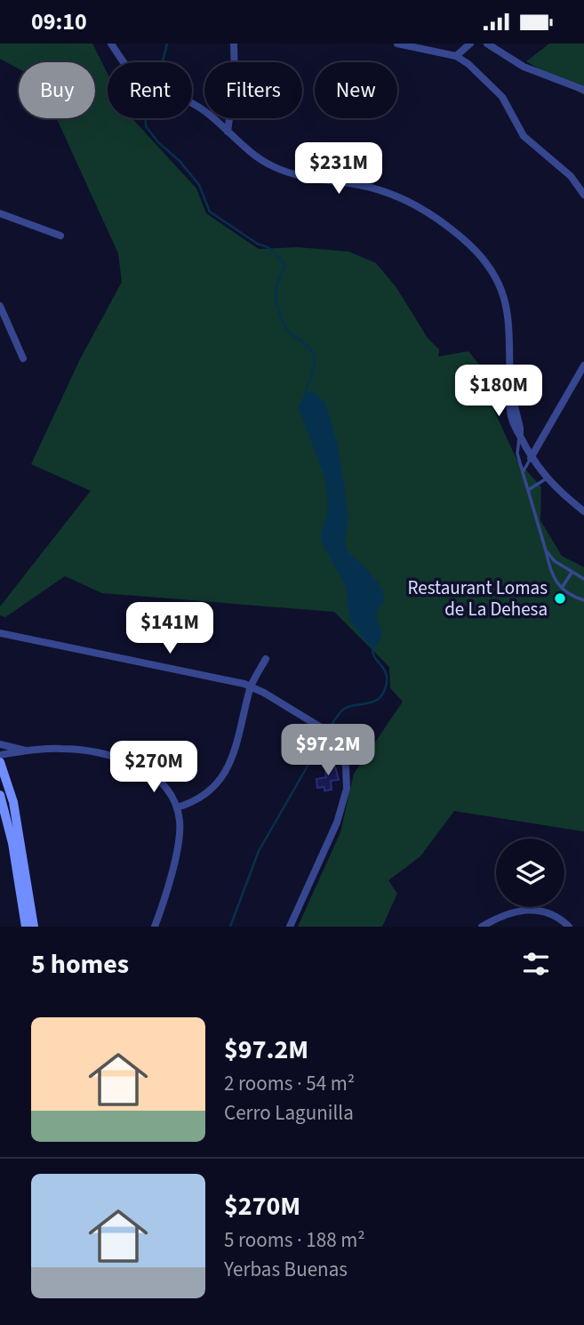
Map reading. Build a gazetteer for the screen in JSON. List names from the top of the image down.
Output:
{
  "places": ["Restaurant Lomas de La Dehesa"],
  "page": {
    "status": "09:10",
    "chip": [
      "Buy",
      "Rent",
      "Filters",
      "New"
    ],
    "price": [
      "$231M",
      "$180M",
      "$141M",
      "$97.2M",
      "$270M"
    ],
    "heading": "5 homes",
    "list": [
      {
        "name": "$97.2M",
        "note": "2 rooms · 54 m² · Cerro Lagunilla"
      },
      {
        "name": "$270M",
        "note": "5 rooms · 188 m² · Yerbas Buenas"
      }
    ]
  }
}
